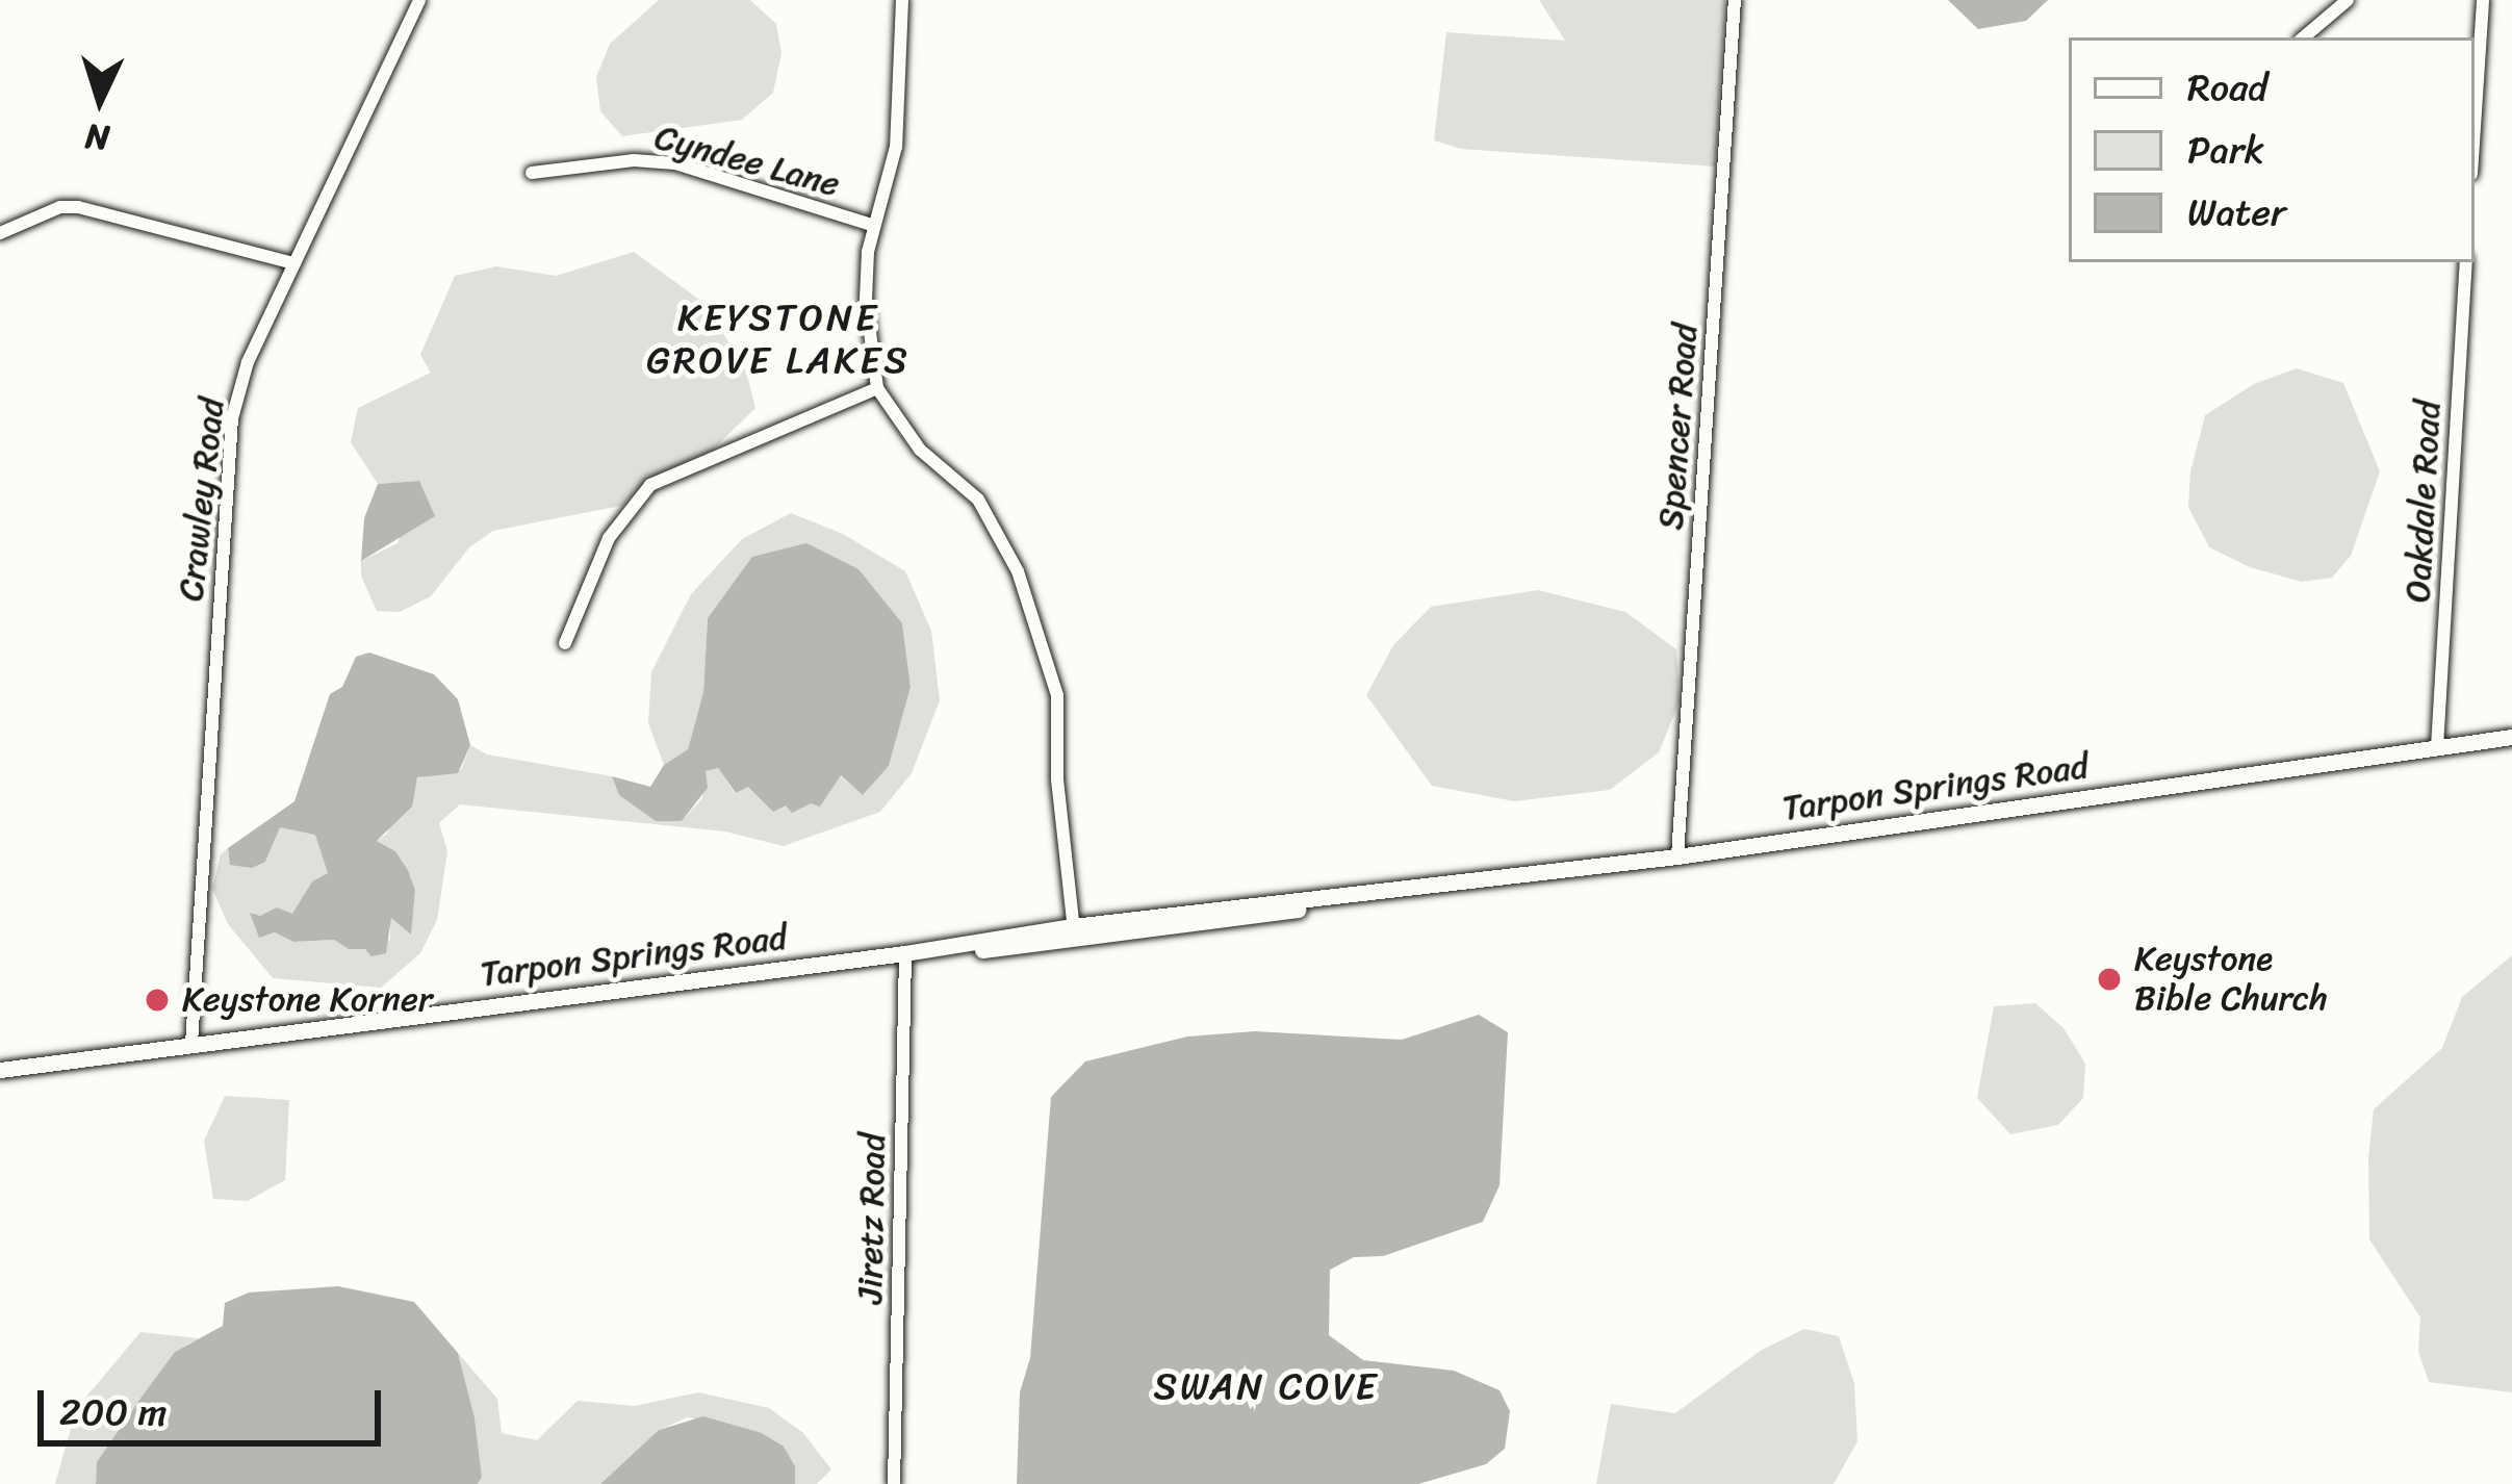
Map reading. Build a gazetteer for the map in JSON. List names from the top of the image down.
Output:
{
  "streets": {
    "main road": ["Tarpon Springs Road"],
    "street": [
      "Cyndee Lane",
      "Spencer Road",
      "Crawley Road",
      "Oakdale Road",
      "Jiretz Road"
    ]
  },
  "crossings": [
    ["Spencer Road", "Tarpon Springs Road"],
    ["Crawley Road", "Tarpon Springs Road"],
    ["Oakdale Road", "Tarpon Springs Road"],
    ["Tarpon Springs Road", "Jiretz Road"]
  ],
  "districts": ["KEYSTONE GROVE LAKES", "SWAN COVE"],
  "places": ["Keystone Bible Church", "Keystone Korner"],
  "legend": ["Road", "Park", "Water"],
  "scale_bar": "200 m",
  "north": "bottom"
}
